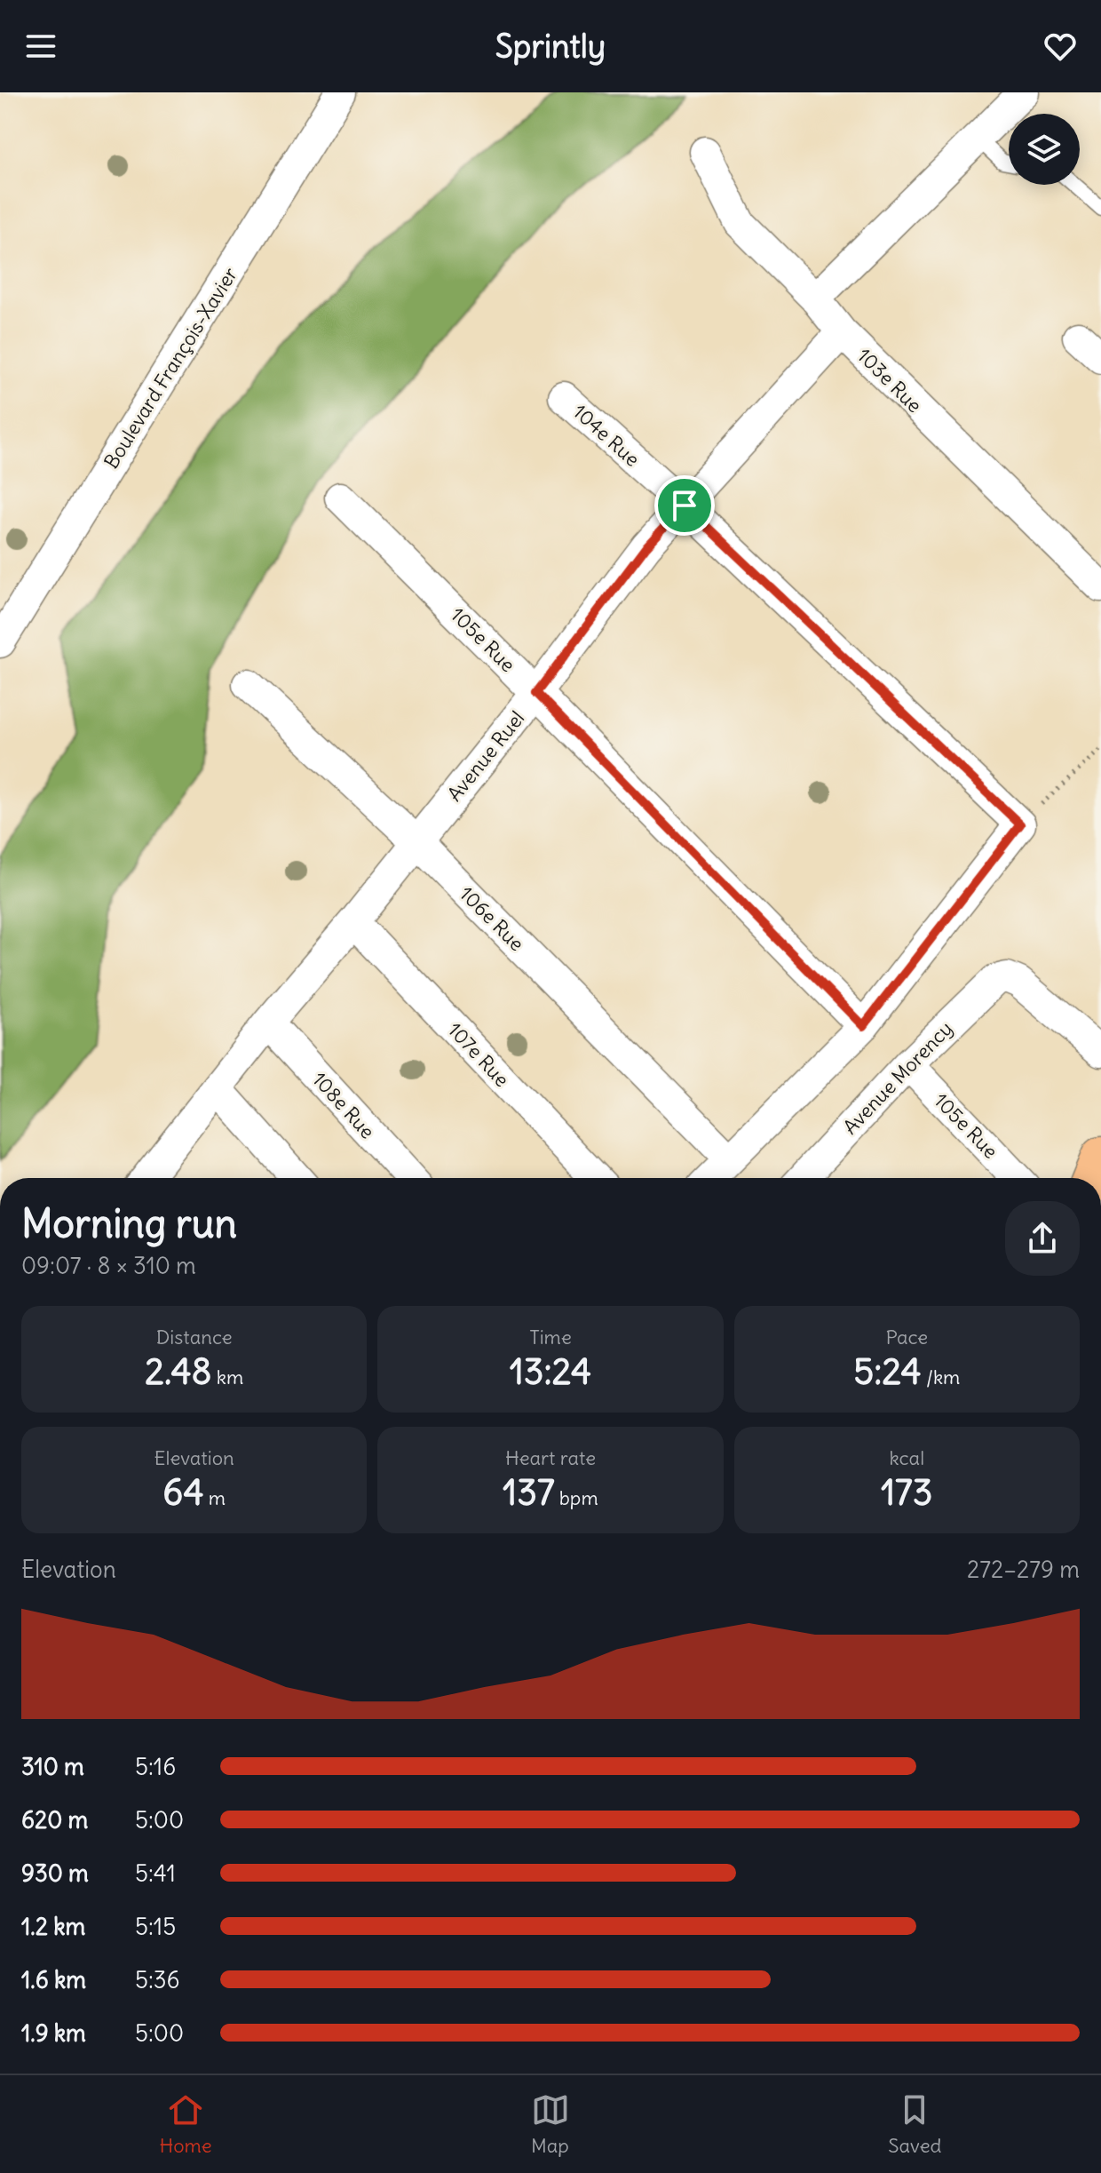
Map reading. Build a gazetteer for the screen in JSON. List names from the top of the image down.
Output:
{
  "streets": {
    "street": [
      "Boulevard François-Xavier",
      "103e Rue",
      "104e Rue",
      "105e Rue",
      "Avenue Ruel",
      "106e Rue",
      "107e Rue",
      "Avenue Morency",
      "108e Rue"
    ]
  },
  "crossings": [
    ["103e Rue", "Avenue Ruel"],
    ["104e Rue", "Avenue Ruel"],
    ["105e Rue", "Avenue Ruel"],
    ["105e Rue", "Avenue Morency"],
    ["Avenue Ruel", "106e Rue"],
    ["Avenue Ruel", "107e Rue"],
    ["Avenue Ruel", "108e Rue"]
  ],
  "page": {
    "header": "Sprintly",
    "heading": ["Morning run", "09:07 · 8 × 310 m"],
    "stats": [
      ["Distance", "2.48 km"],
      ["Time", "13:24"],
      ["Pace", "5:24 /km"],
      ["Elevation", "64 m"],
      ["Heart rate", "137 bpm"],
      ["kcal", "173"]
    ],
    "chart": ["Elevation", "272–279 m"],
    "list": [
      {
        "name": "310 m",
        "note": "5:16"
      },
      {
        "name": "620 m",
        "note": "5:00"
      },
      {
        "name": "930 m",
        "note": "5:41"
      },
      {
        "name": "1.2 km",
        "note": "5:15"
      },
      {
        "name": "1.6 km",
        "note": "5:36"
      },
      {
        "name": "1.9 km",
        "note": "5:00"
      }
    ],
    "tabs": ["Home", "Map", "Saved"]
  }
}
